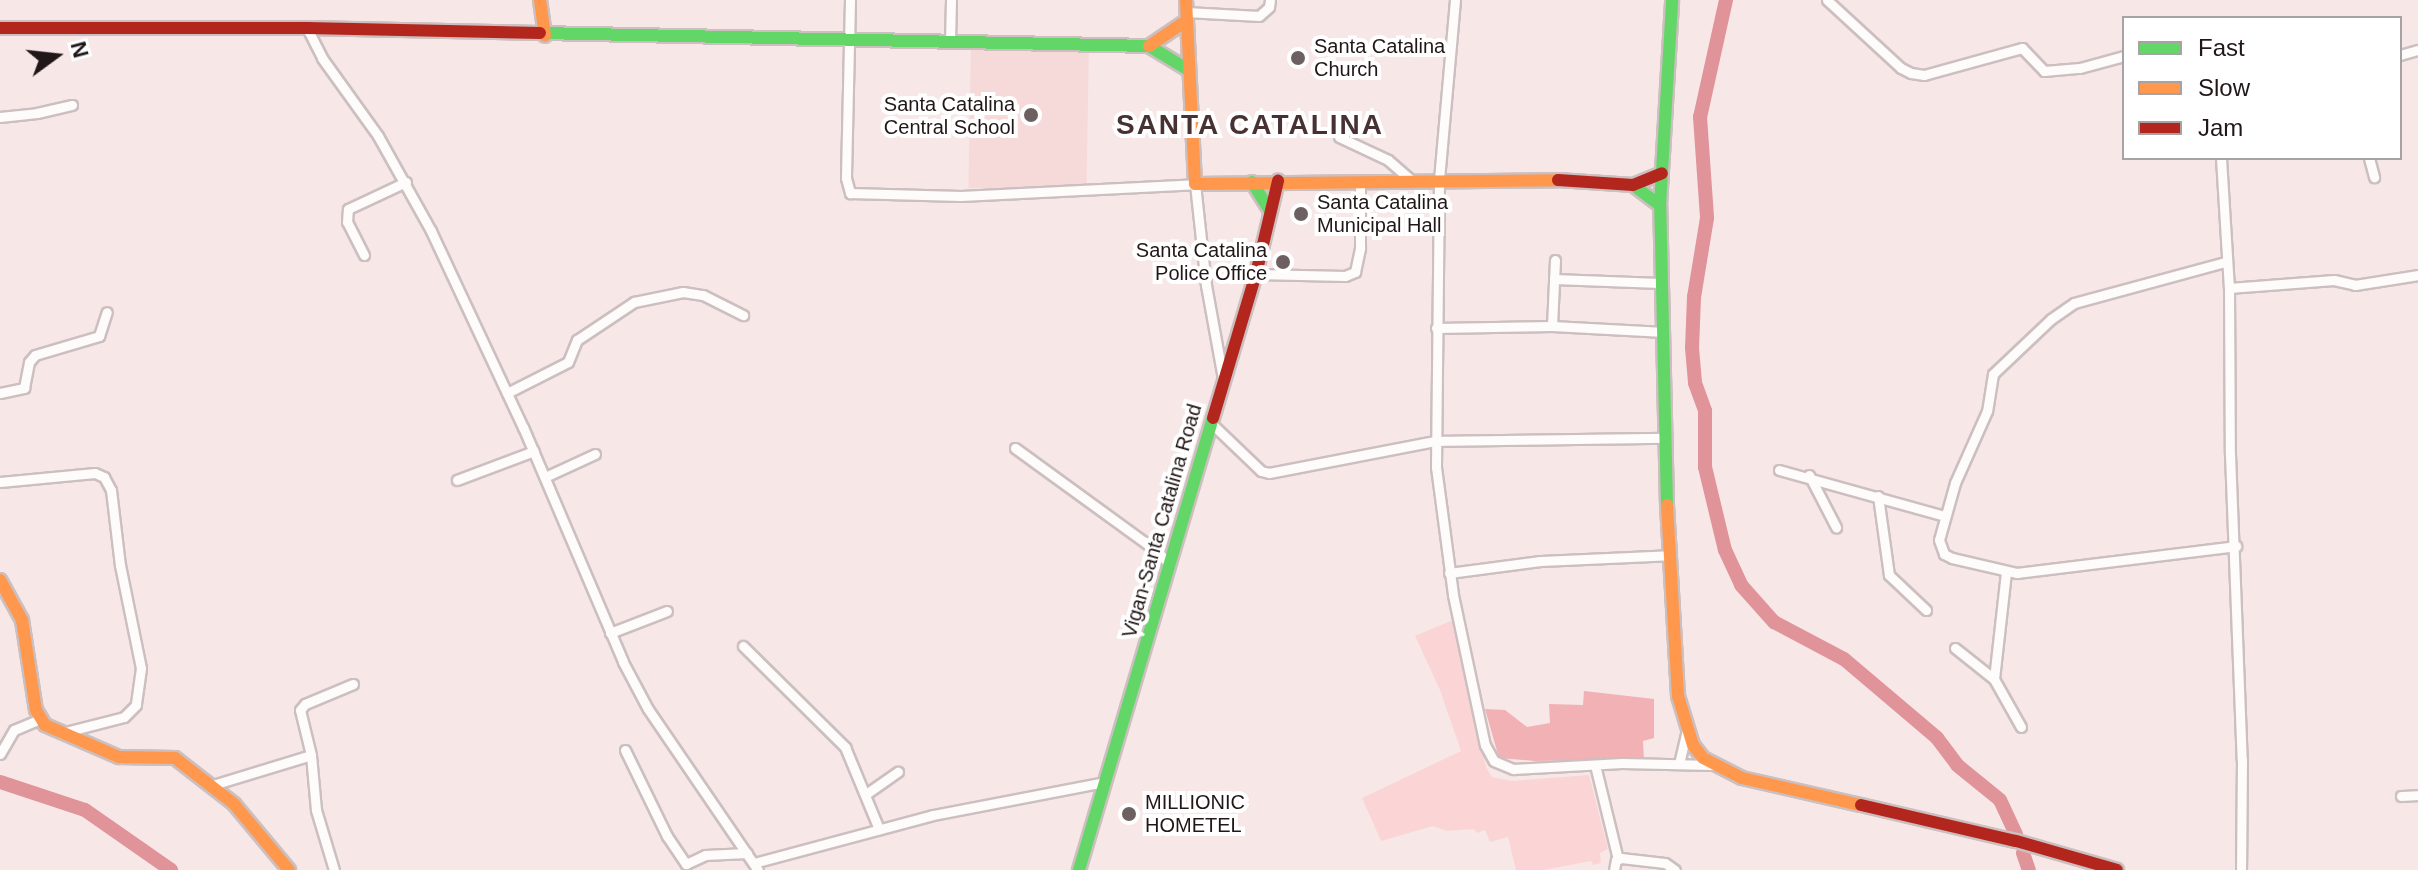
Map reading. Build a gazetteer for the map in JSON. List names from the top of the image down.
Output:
{
  "streets": {
    "street": ["Vigan-Santa Catalina Road"]
  },
  "districts": ["SANTA CATALINA"],
  "places": [
    "Santa Catalina Church",
    "Santa Catalina Central School",
    "Santa Catalina Municipal Hall",
    "Santa Catalina Police Office",
    "MILLIONIC HOMETEL"
  ],
  "legend": ["Fast", "Slow", "Jam"],
  "north": "right"
}
